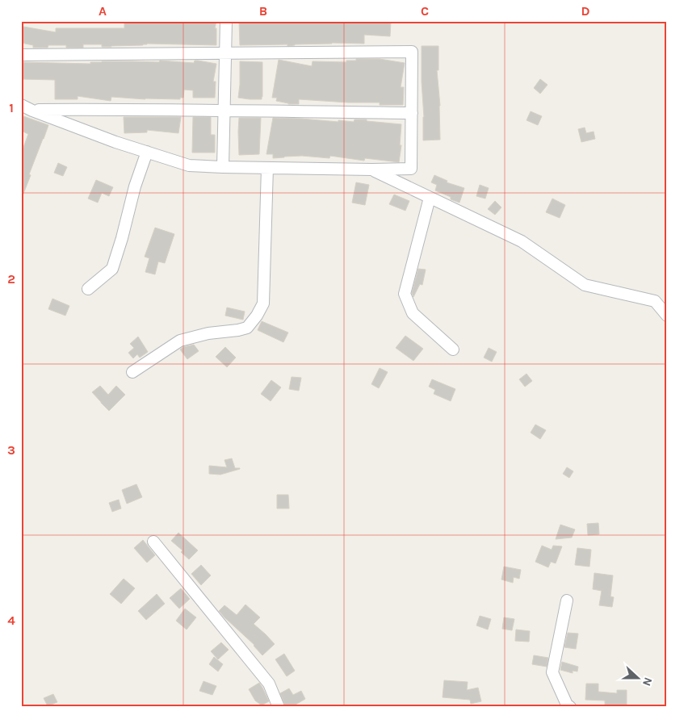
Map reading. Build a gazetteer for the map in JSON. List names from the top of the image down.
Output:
{
  "north": "right",
  "grid": {
    "columns": [
      "A",
      "B",
      "C",
      "D"
    ],
    "rows": [
      "1",
      "2",
      "3",
      "4"
    ]
  }
}
